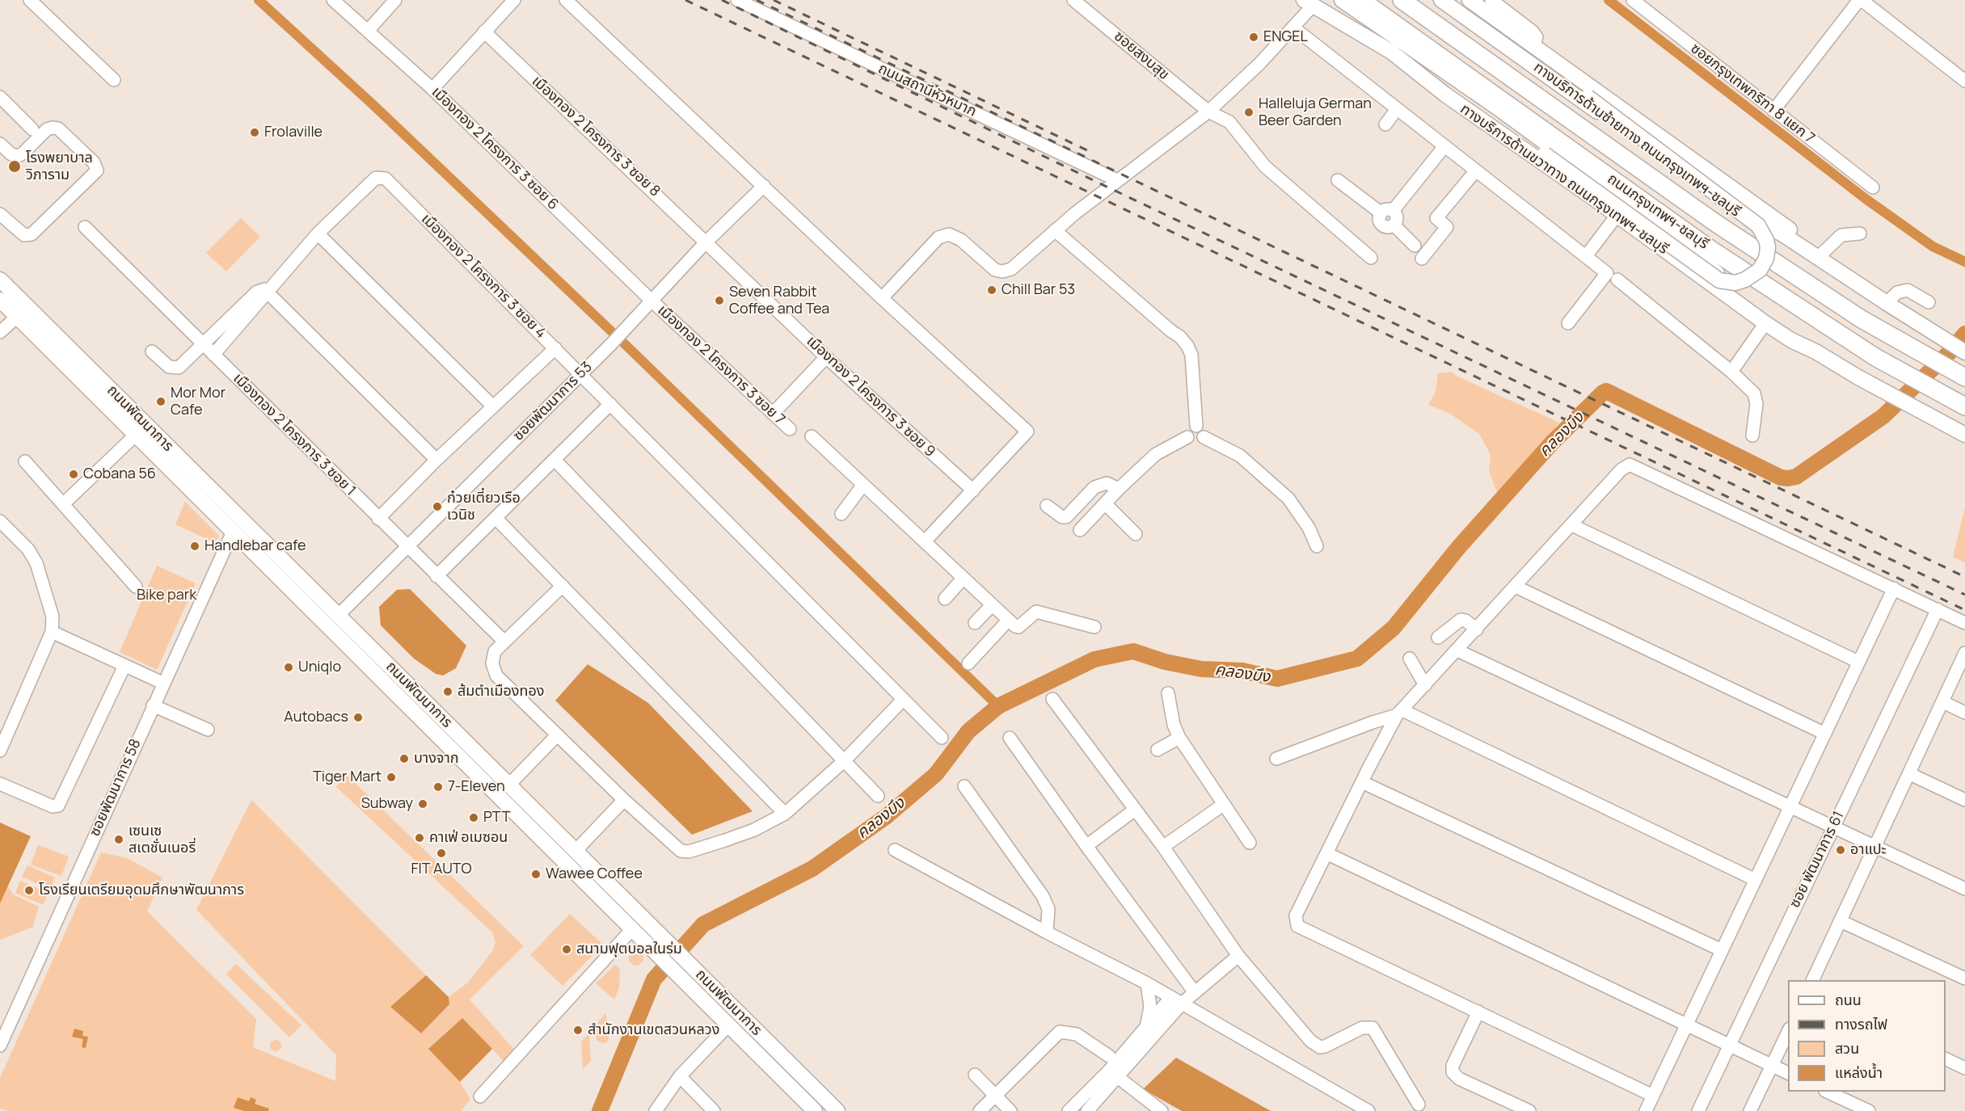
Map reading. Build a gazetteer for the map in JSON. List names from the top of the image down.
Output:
{
  "streets": {
    "highway": ["ถนนกรุงเทพฯ-ชลบุรี"],
    "main road": ["ทางบริการด้านซ้ายทาง ถนนกรุงเทพฯ-ชลบุรี", "ทางบริการด้านขวาทาง ถนนกรุงเทพฯ-ชลบุรี", "ถนนพัฒนาการ"],
    "street": [
      "ซอยสงบสุข",
      "ถนนสถานีหัวหมาก",
      "ซอยกรุงเทพกรีฑา 8 แยก 7",
      "เมืองทอง 2 โครงการ 3 ซอย 8",
      "เมืองทอง 2 โครงการ 3 ซอย 6",
      "เมืองทอง 2 โครงการ 3 ซอย 4",
      "เมืองทอง 2 โครงการ 3 ซอย 7",
      "เมืองทอง 2 โครงการ 3 ซอย 9",
      "ซอยพัฒนาการ 53",
      "เมืองทอง 2 โครงการ 3 ซอย 1",
      "ซอยพัฒนาการ 58",
      "ซอย พัฒนาการ 61"
    ]
  },
  "crossings": [
    ["เมืองทอง 2 โครงการ 3 ซอย 8", "เมืองทอง 2 โครงการ 3 ซอย 9"],
    ["เมืองทอง 2 โครงการ 3 ซอย 8", "ซอยพัฒนาการ 53"],
    ["เมืองทอง 2 โครงการ 3 ซอย 6", "เมืองทอง 2 โครงการ 3 ซอย 7"],
    ["เมืองทอง 2 โครงการ 3 ซอย 6", "ซอยพัฒนาการ 53"],
    ["เมืองทอง 2 โครงการ 3 ซอย 4", "ซอยพัฒนาการ 53"],
    ["เมืองทอง 2 โครงการ 3 ซอย 7", "ซอยพัฒนาการ 53"],
    ["เมืองทอง 2 โครงการ 3 ซอย 9", "ซอยพัฒนาการ 53"],
    ["ซอยพัฒนาการ 53", "ถนนพัฒนาการ"],
    ["ซอยพัฒนาการ 53", "เมืองทอง 2 โครงการ 3 ซอย 1"],
    ["ถนนพัฒนาการ", "ซอยพัฒนาการ 58"]
  ],
  "water": ["คลองบึง"],
  "parks": ["Bike park"],
  "places": [
    "ENGEL",
    "Halleluja German Beer Garden",
    "Frolaville",
    "โรงพยาบาล วิภาราม",
    "Chill Bar 53",
    "Seven Rabbit Coffee and Tea",
    "Mor Mor Cafe",
    "Cobana 56",
    "ก๋วยเตี๋ยวเรือ เวนิช",
    "Handlebar cafe",
    "Uniqlo",
    "ส้มตำเมืองทอง",
    "Autobacs",
    "บางจาก",
    "Tiger Mart",
    "7-Eleven",
    "Subway",
    "PTT",
    "คาเฟ่ อเมซอน",
    "เซนเซ สเตชั่นเนอรี่",
    "อาแปะ",
    "FIT AUTO",
    "Wawee Coffee",
    "โรงเรียนเตรียมอุดมศึกษาพัฒนาการ",
    "สนามฟุตบอลในร่ม",
    "สำนักงานเขตสวนหลวง"
  ],
  "legend": [
    "ถนน",
    "ทางรถไฟ",
    "สวน",
    "แหล่งน้ำ"
  ]
}
